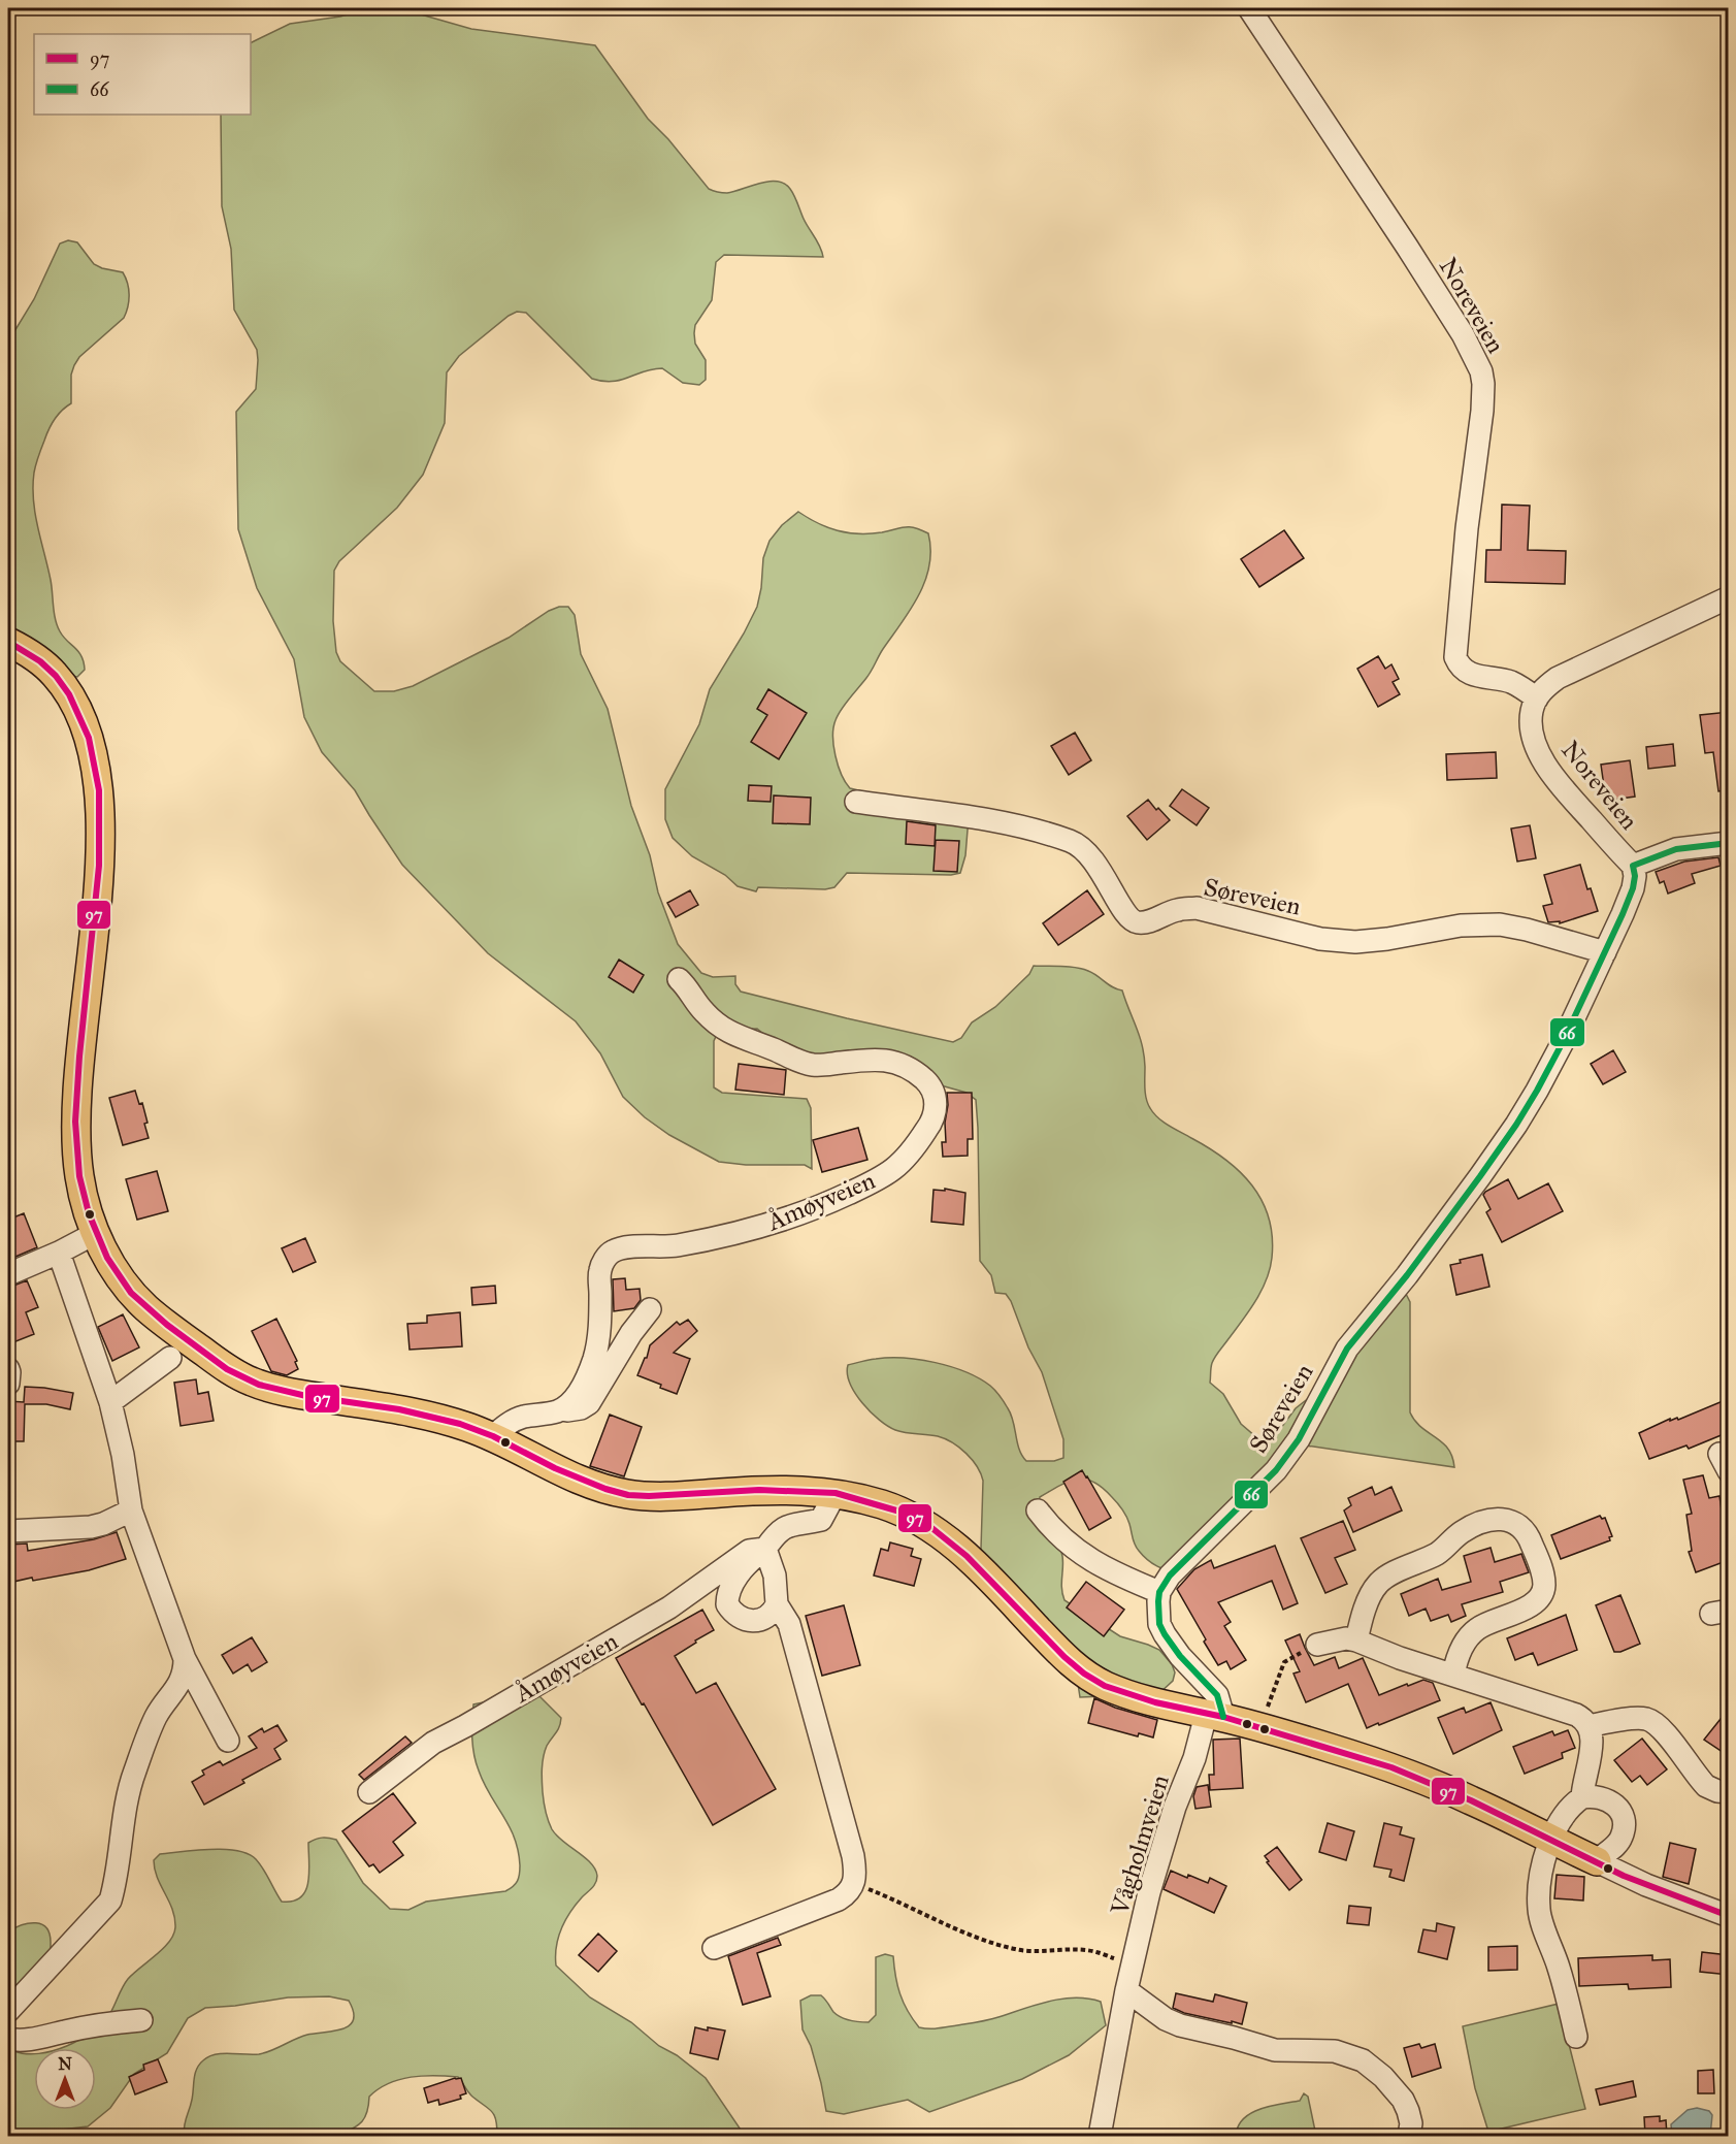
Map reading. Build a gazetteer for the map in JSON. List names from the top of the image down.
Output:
{
  "streets": {
    "street": [
      "Noreveien",
      "Søreveien",
      "Åmøyveien",
      "Vågholmveien"
    ]
  },
  "crossings": [
    ["Noreveien", "Søreveien"]
  ],
  "lines": ["transit line 97", "transit line 66"],
  "legend": ["97", "66"],
  "north": "top"
}
